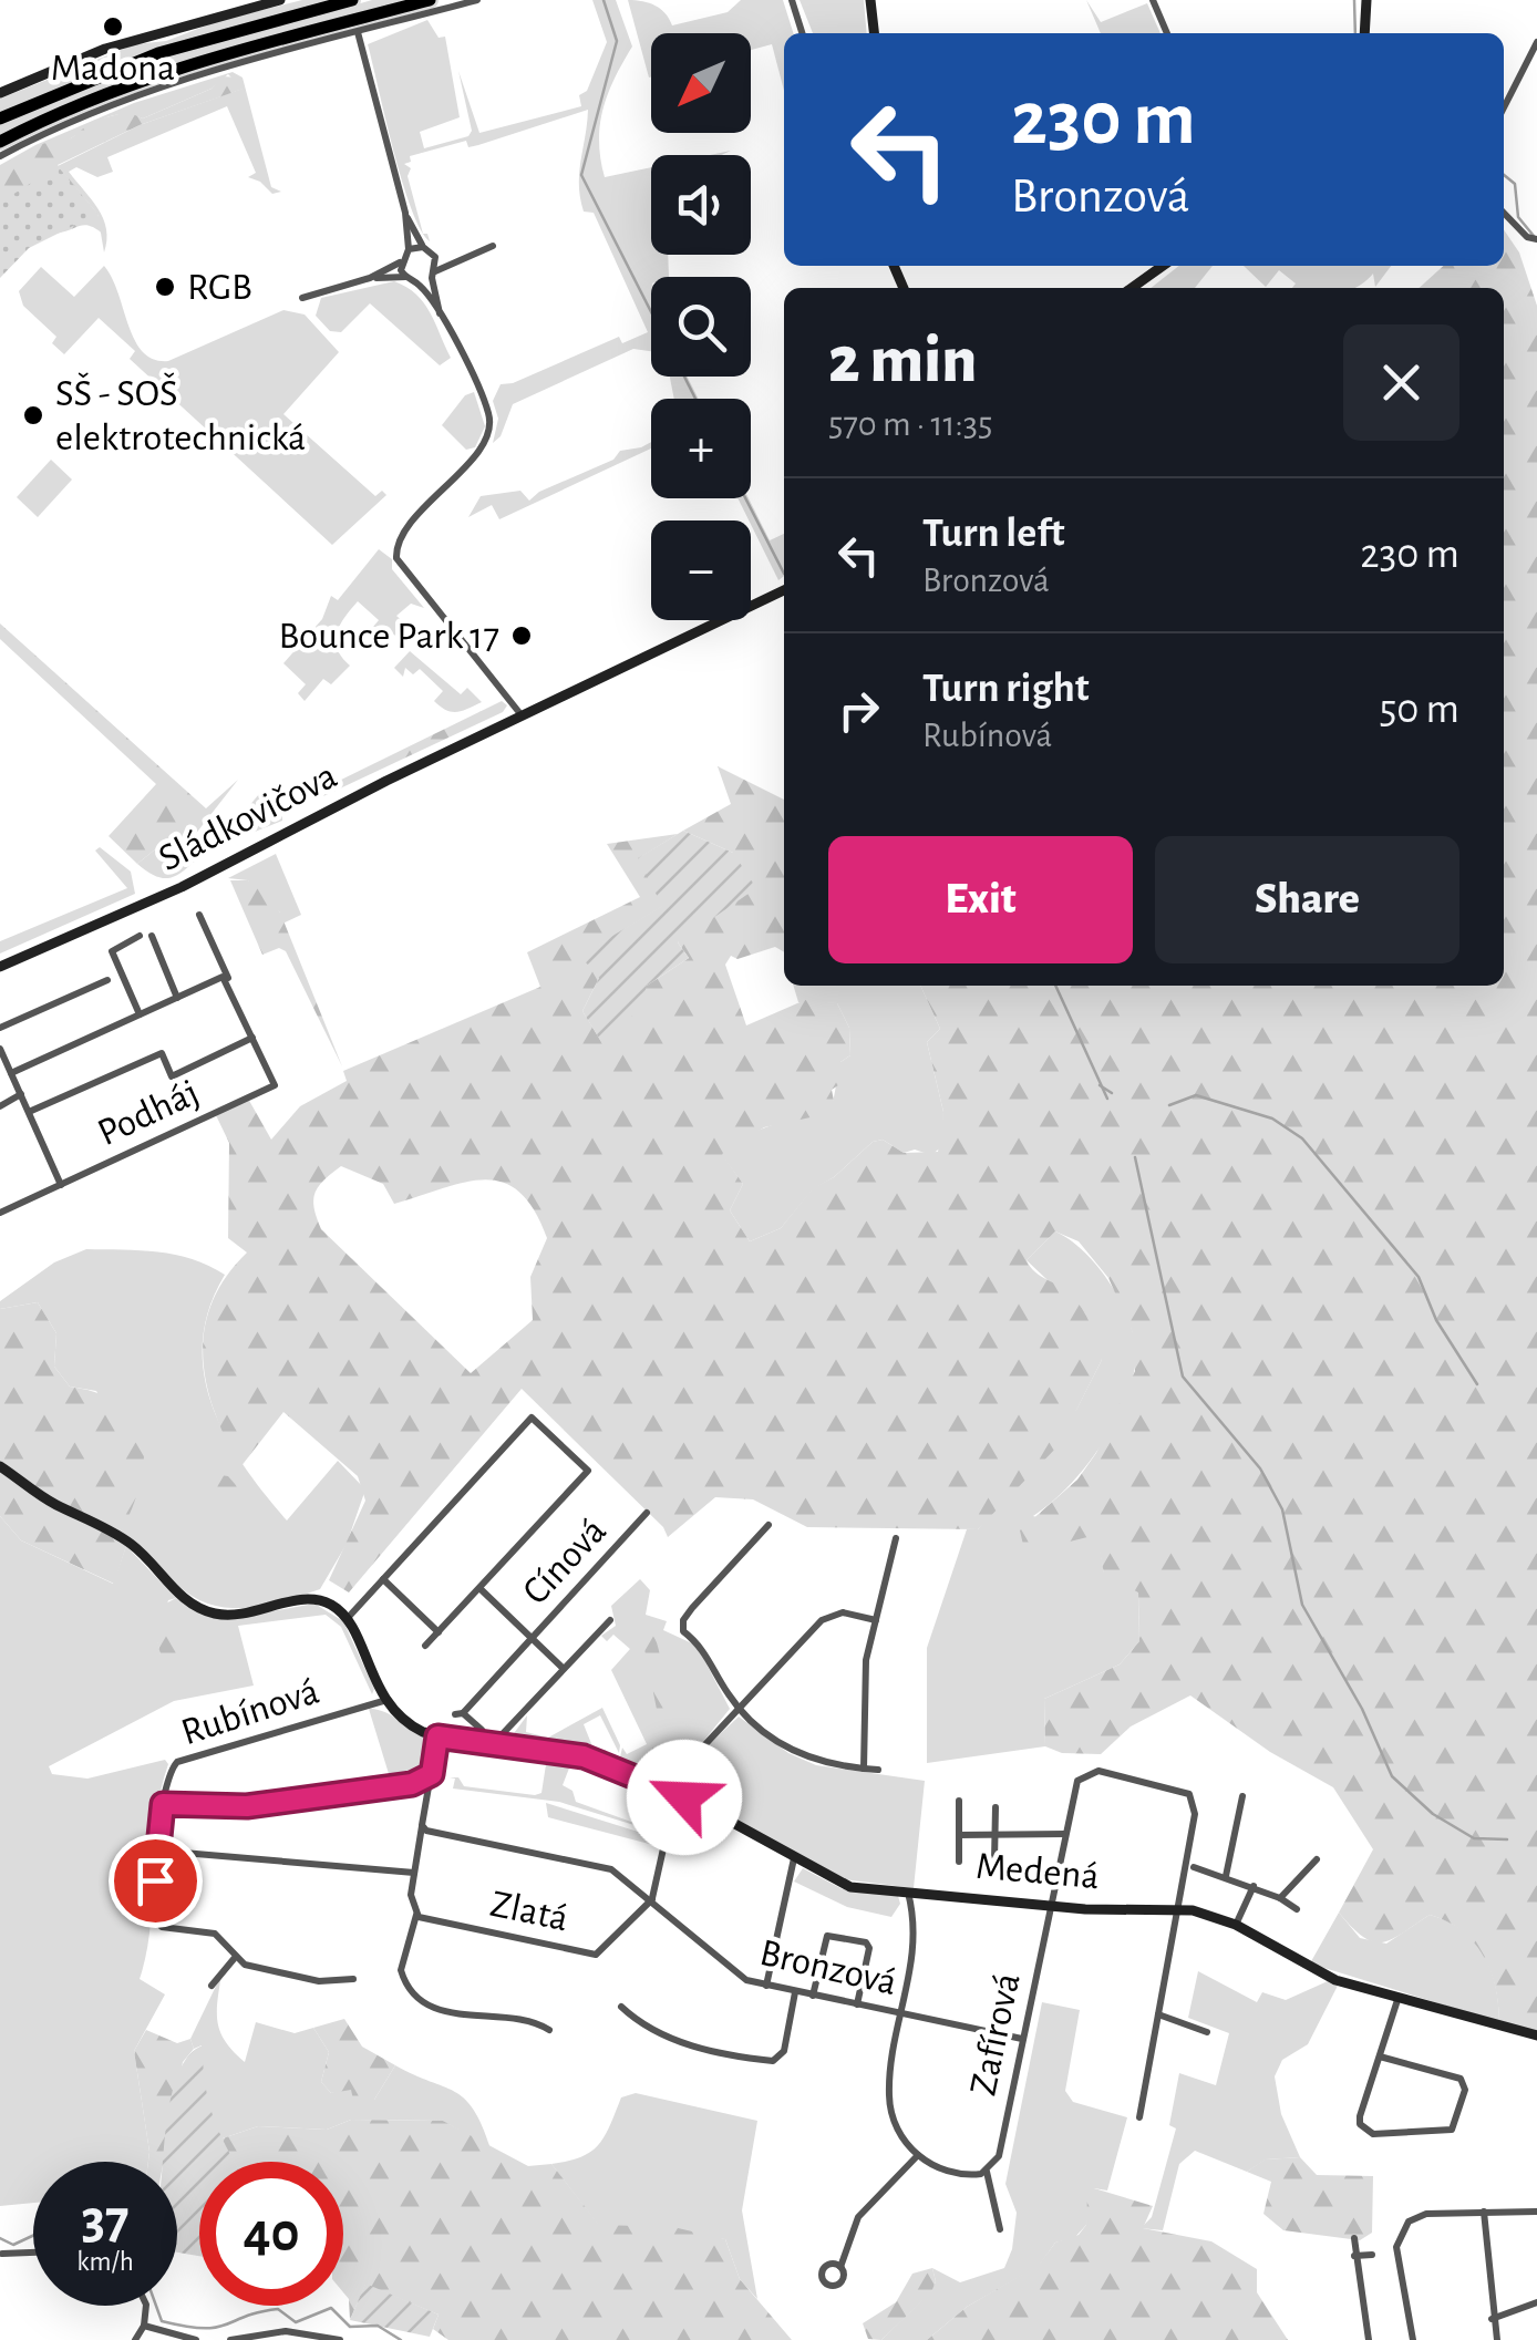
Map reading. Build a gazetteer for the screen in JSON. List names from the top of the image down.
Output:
{
  "streets": {
    "street": [
      "Sládkovičova",
      "Podháj",
      "Cínová",
      "Rubínová",
      "Medená",
      "Zlatá",
      "Bronzová",
      "Zafírová"
    ]
  },
  "crossings": [
    ["Sládkovičova", "Podháj"],
    ["Medená", "Zafírová"],
    ["Zlatá", "Bronzová"],
    ["Bronzová", "Zafírová"]
  ],
  "places": [
    "Madona",
    "RGB",
    "SŠ - SOŠ elektrotechnická",
    "Bounce Park 17"
  ],
  "north": "bottom left",
  "page": {
    "map_buttons": ["+", "−"],
    "turn": ["230 m", "Bronzová"],
    "heading": ["2 min", "570 m · 11:35"],
    "list": [
      {
        "name": "Turn left",
        "note": "Bronzová",
        "value": "230 m"
      },
      {
        "name": "Turn right",
        "note": "Rubínová",
        "value": "50 m"
      }
    ],
    "buttons": ["Exit", "Share"],
    "speed": "37 km/h",
    "limit": "40"
  }
}
